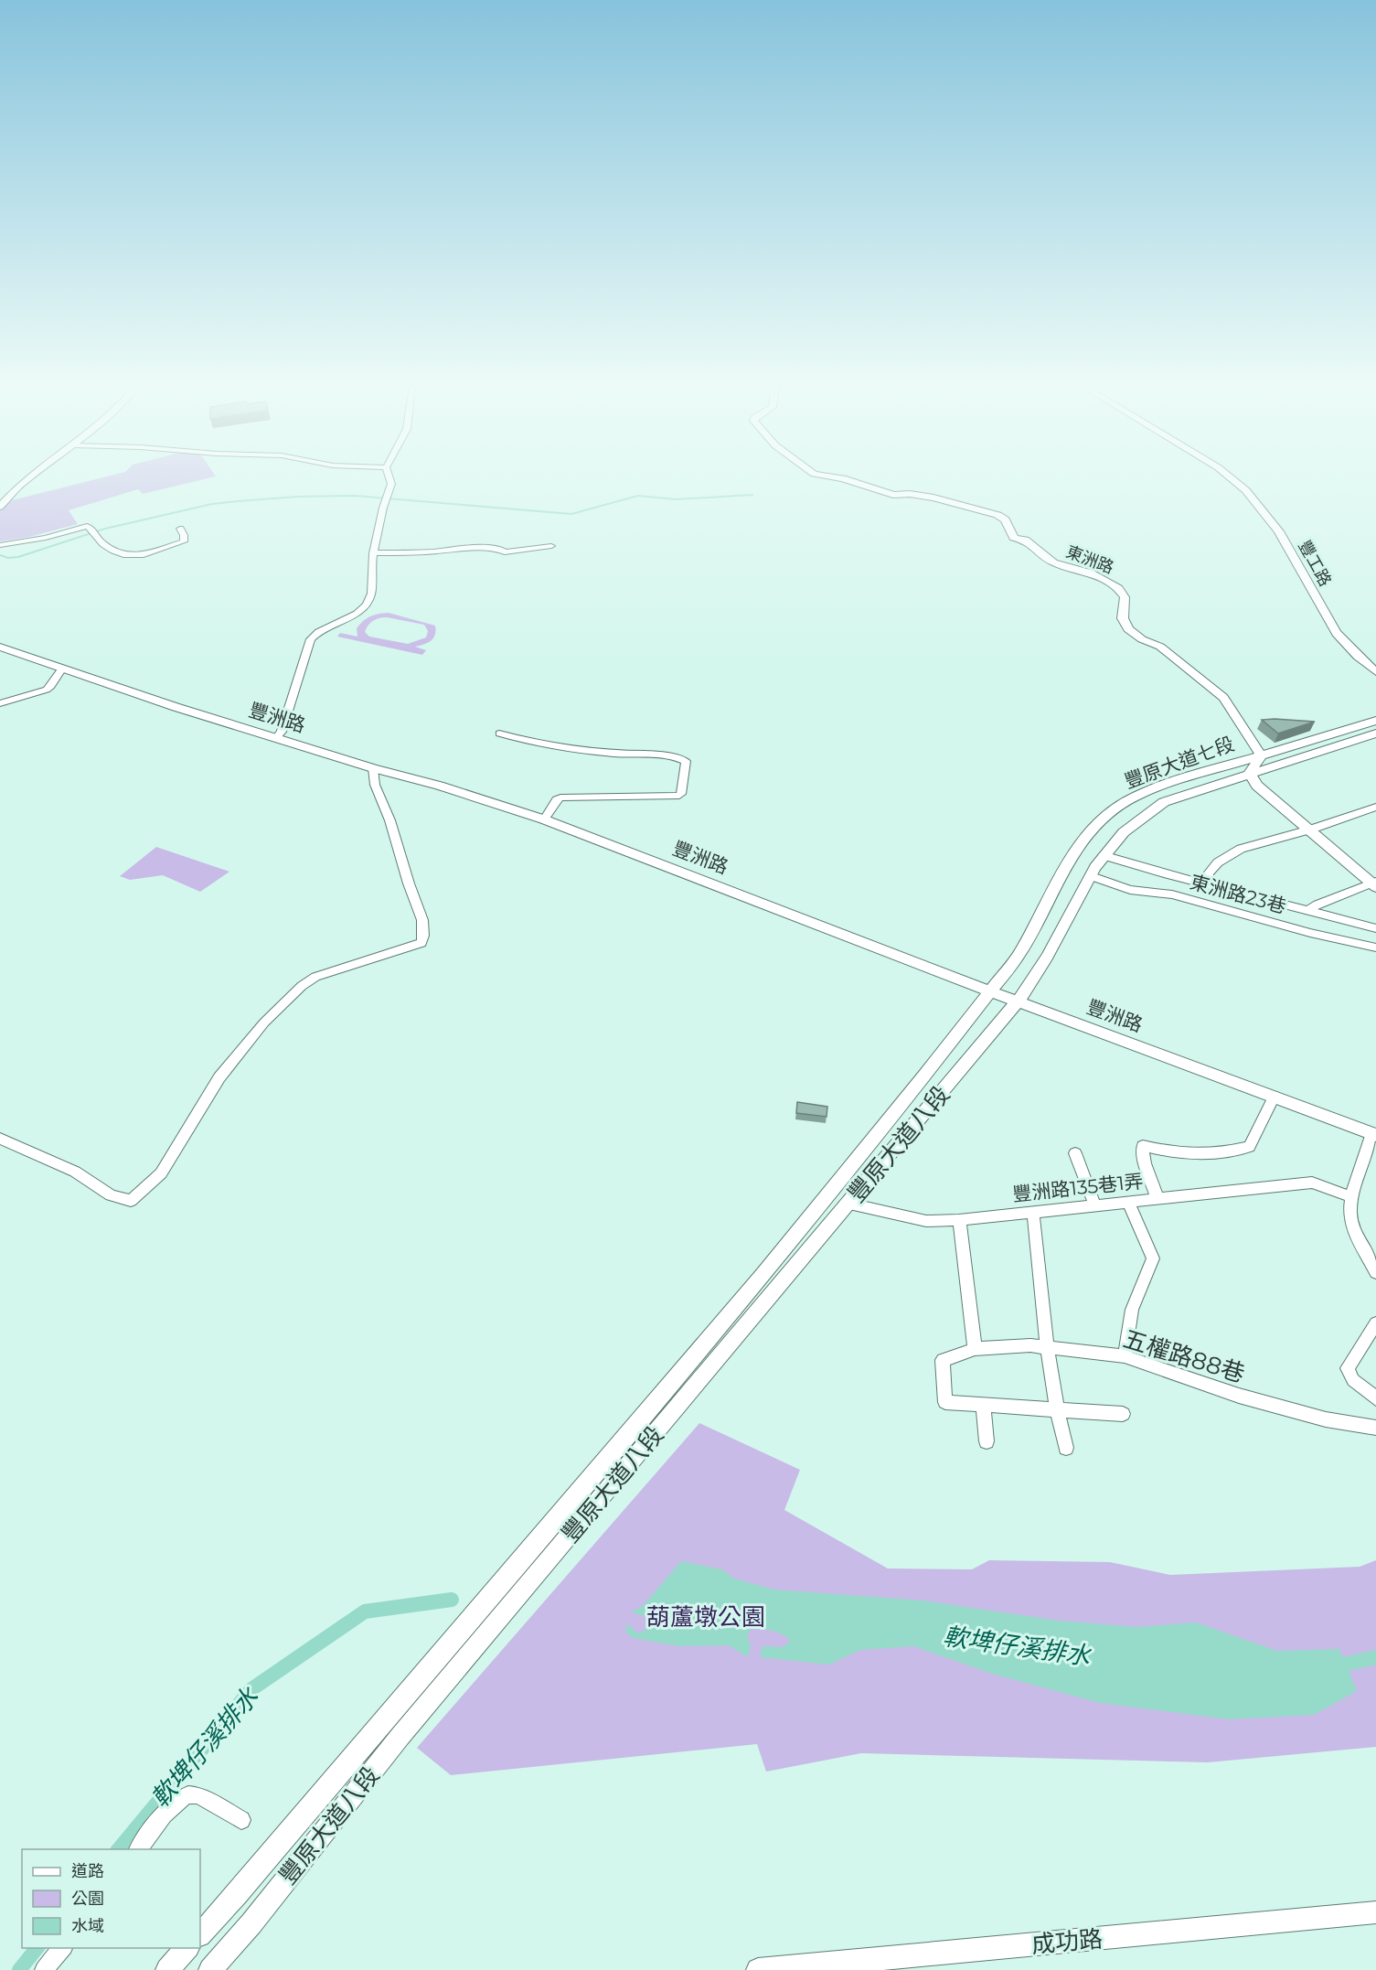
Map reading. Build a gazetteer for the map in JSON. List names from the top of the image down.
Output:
{
  "streets": {
    "street": [
      "東洲路",
      "豐工路",
      "豐洲路",
      "豐原大道七段",
      "東洲路23巷",
      "豐原大道八段",
      "豐洲路135巷1弄",
      "五權路88巷",
      "成功路"
    ]
  },
  "crossings": [
    ["東洲路", "豐原大道七段"],
    ["豐洲路", "豐原大道七段"],
    ["豐洲路", "豐原大道八段"],
    ["豐原大道七段", "東洲路23巷"],
    ["豐原大道七段", "豐原大道八段"],
    ["豐原大道八段", "豐洲路135巷1弄"]
  ],
  "water": ["軟埤仔溪排水"],
  "parks": ["葫蘆墩公園"],
  "legend": ["道路", "公園", "水域"]
}
